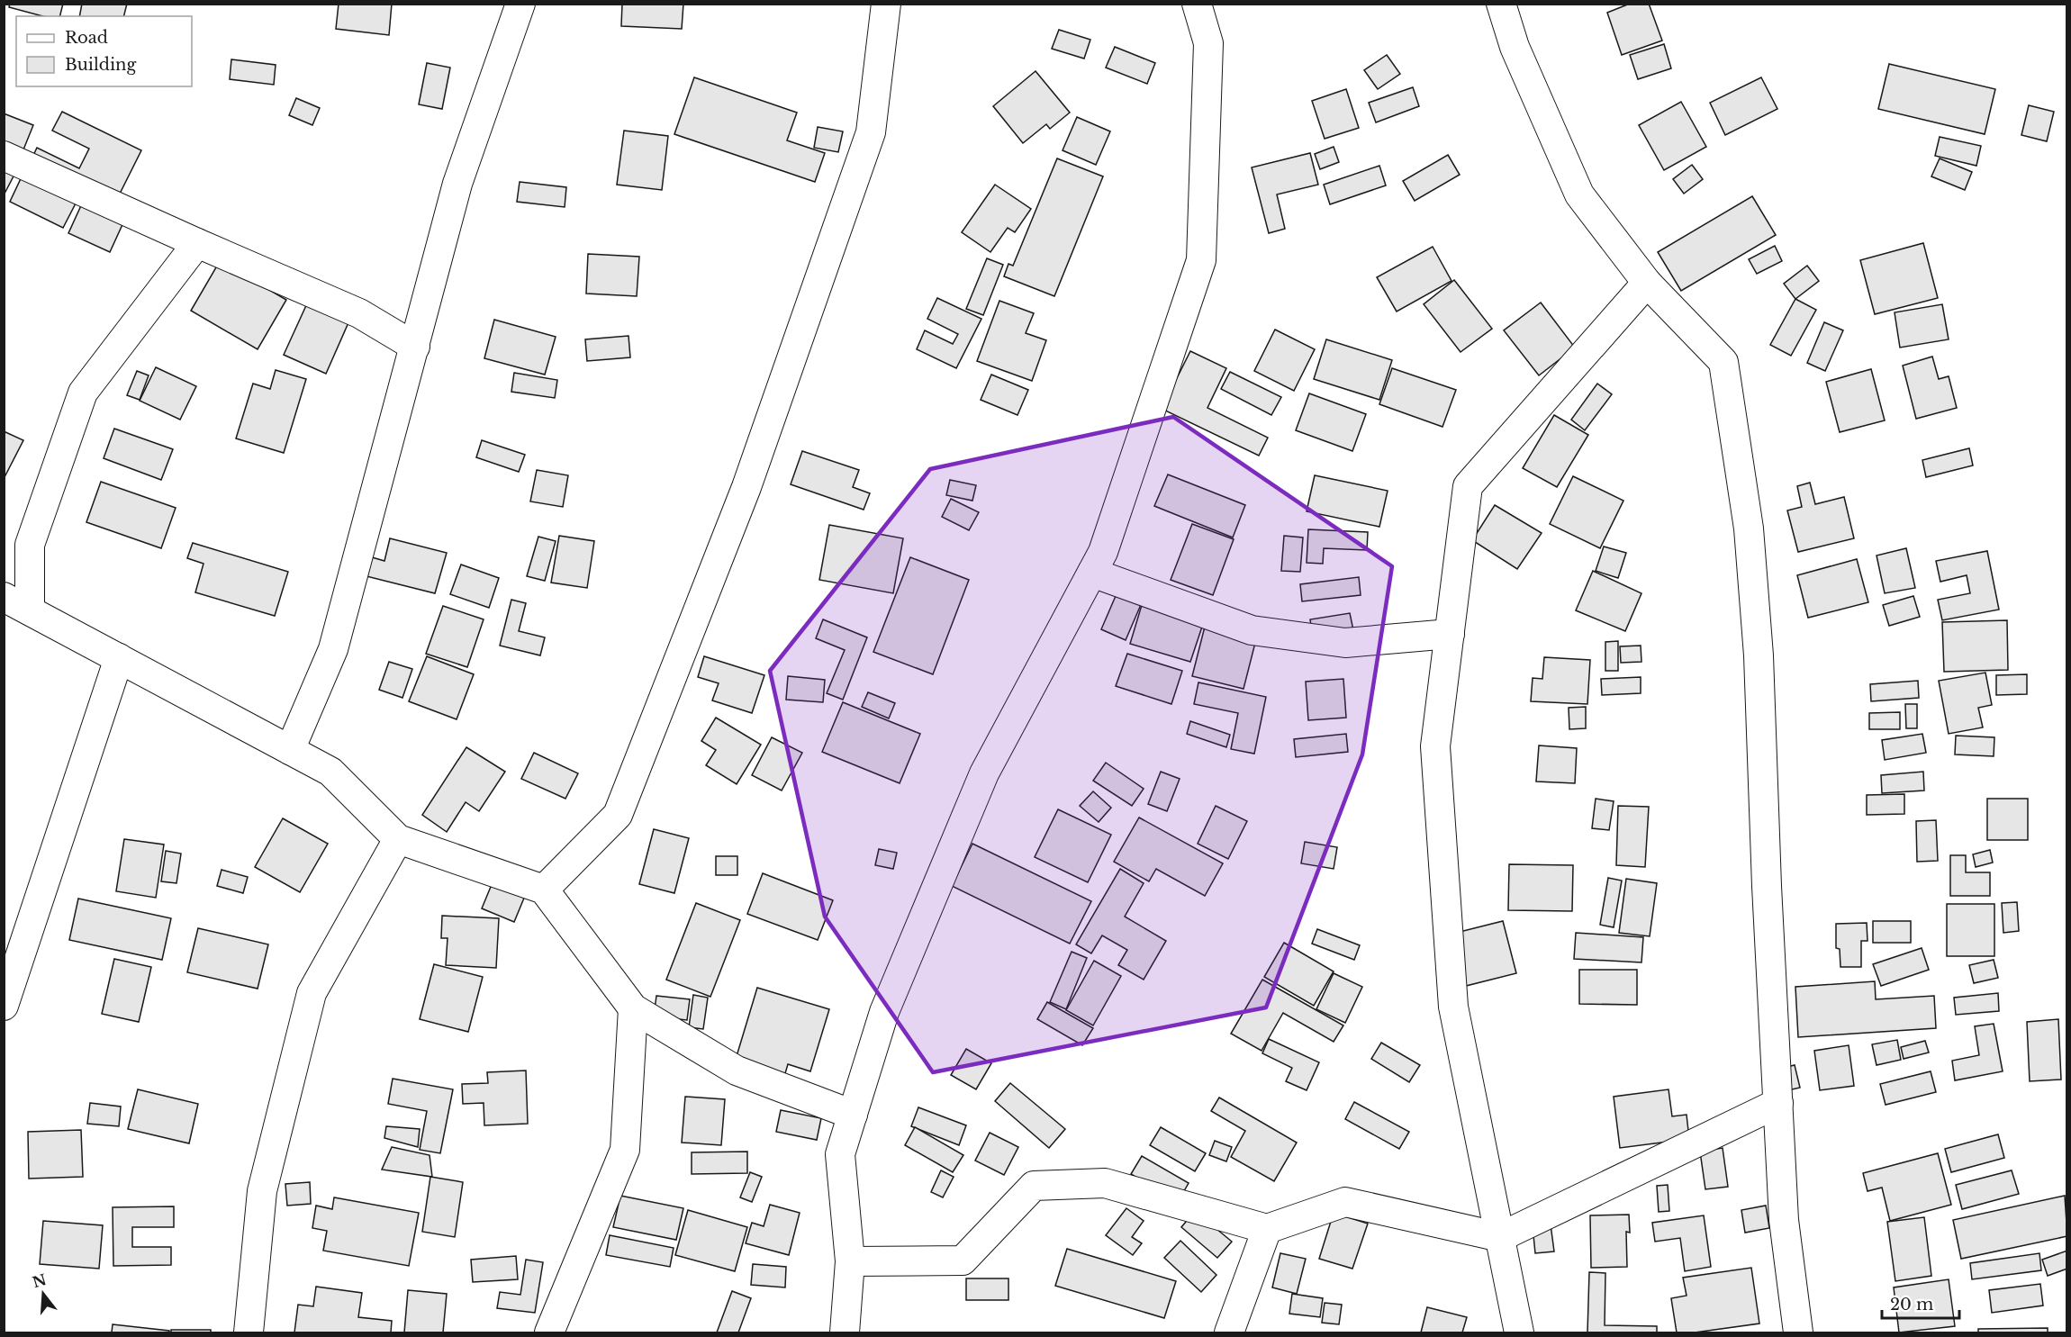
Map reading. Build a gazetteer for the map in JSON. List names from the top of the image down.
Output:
{
  "legend": ["Road", "Building"],
  "scale_bar": "20 m",
  "north": "top"
}
